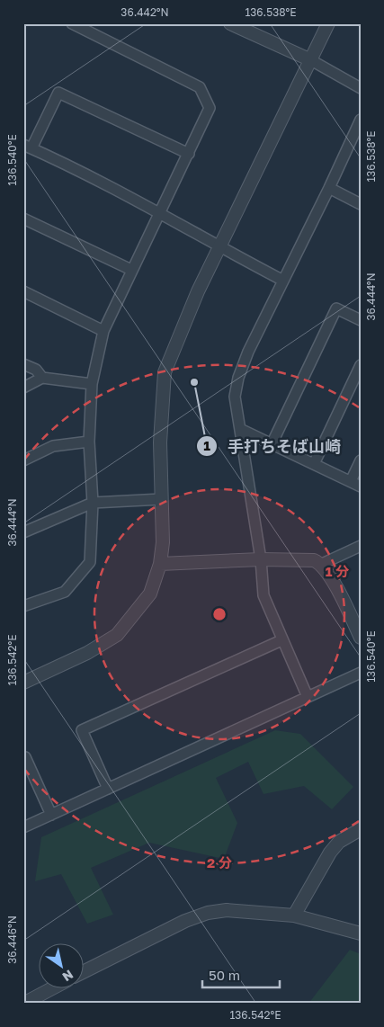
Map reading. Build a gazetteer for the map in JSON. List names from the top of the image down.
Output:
{
  "places": ["手打ちそば山崎"],
  "scale_bar": "50 m",
  "north": "bottom right",
  "coordinates": [
    "36.442°N",
    "136.538°E",
    "136.540°E",
    "36.444°N",
    "136.542°E",
    "36.446°N"
  ],
  "rings": ["1 分", "2 分"]
}
